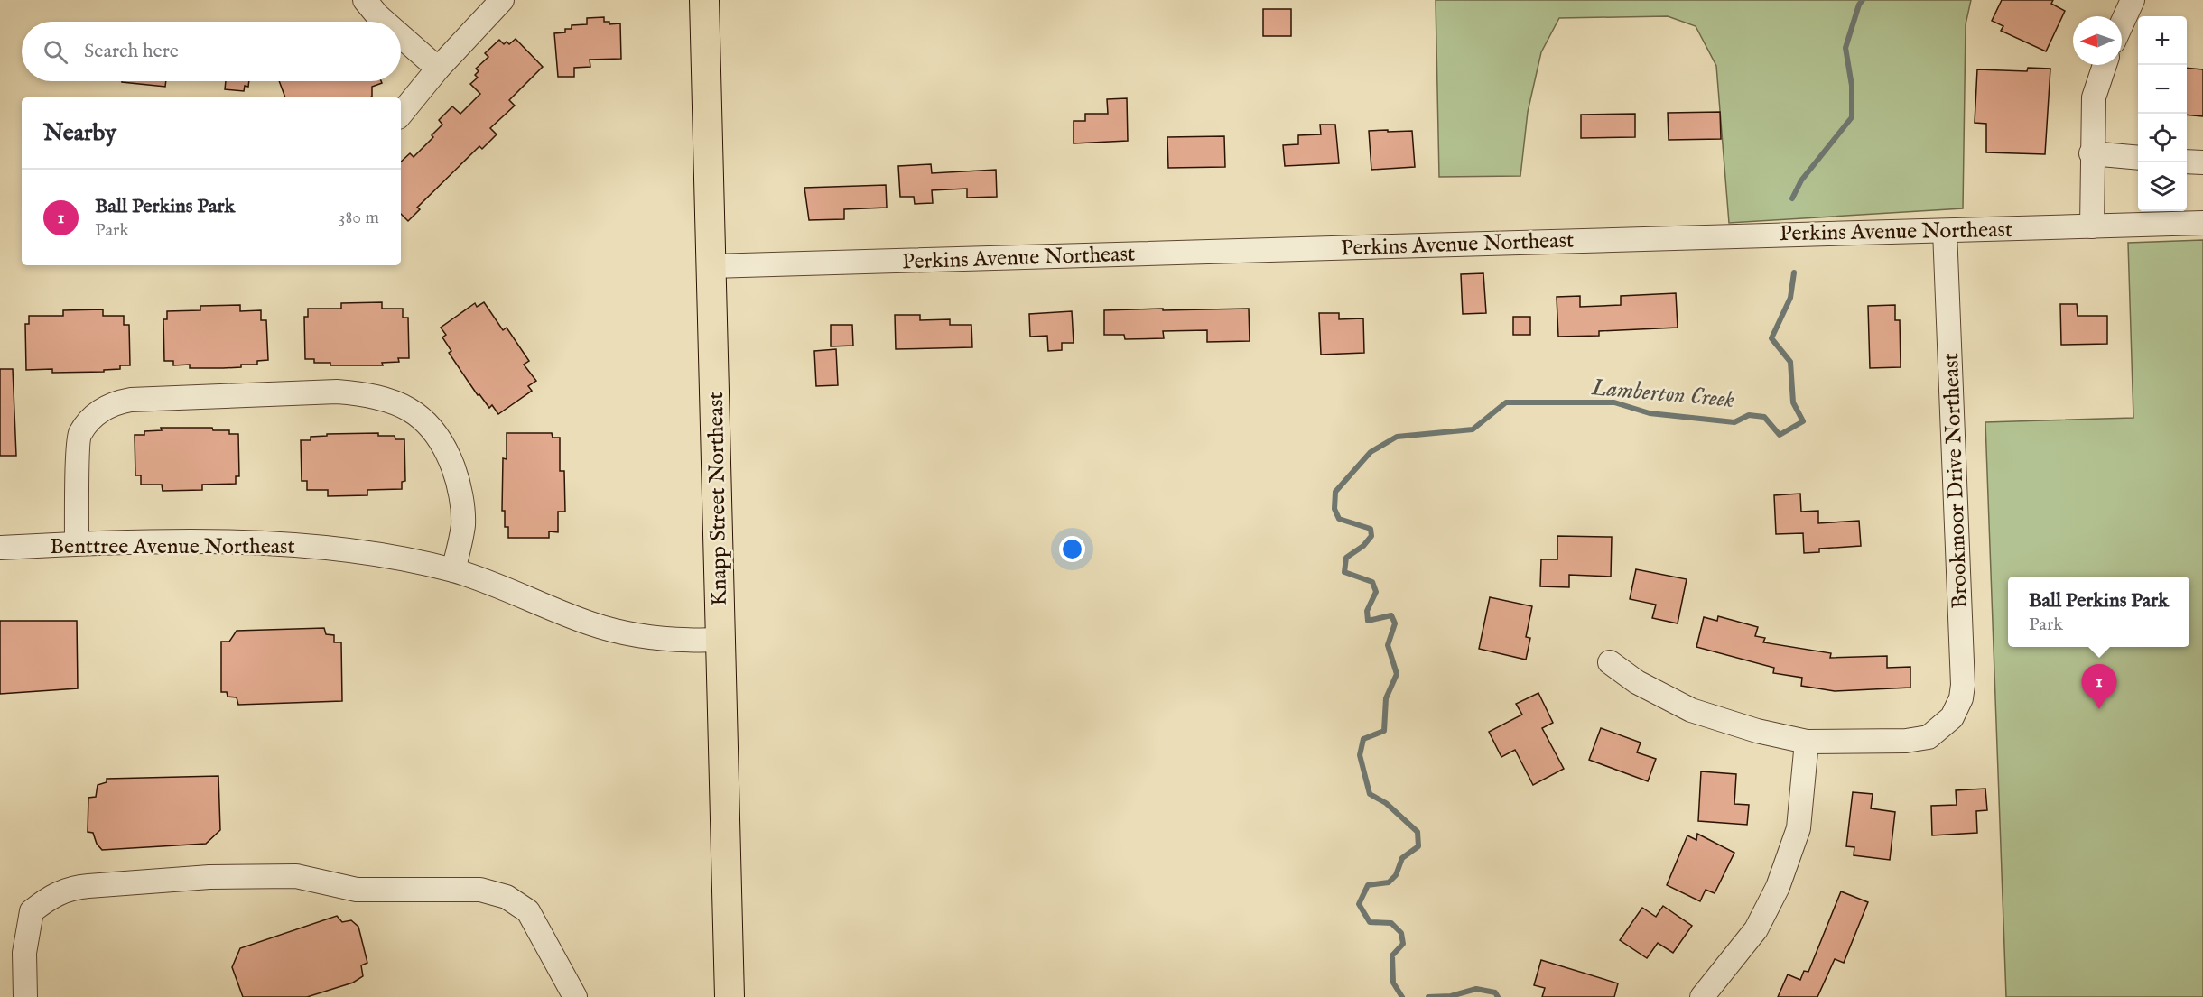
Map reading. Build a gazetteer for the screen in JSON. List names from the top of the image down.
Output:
{
  "streets": {
    "main road": ["Knapp Street Northeast"],
    "street": ["Perkins Avenue Northeast", "Brookmoor Drive Northeast", "Benttree Avenue Northeast"]
  },
  "crossings": [
    ["Perkins Avenue Northeast", "Brookmoor Drive Northeast"],
    ["Perkins Avenue Northeast", "Knapp Street Northeast"],
    ["Knapp Street Northeast", "Benttree Avenue Northeast"]
  ],
  "water": ["Lamberton Creek"],
  "north": "left",
  "page": {
    "map_buttons": ["+", "−"],
    "search": "Search here",
    "heading": "Nearby",
    "list": [
      {
        "mark": "1",
        "name": "Ball Perkins Park",
        "note": "Park",
        "value": "380 m"
      }
    ],
    "popup": ["Ball Perkins Park", "Park"],
    "pins": "1"
  }
}
